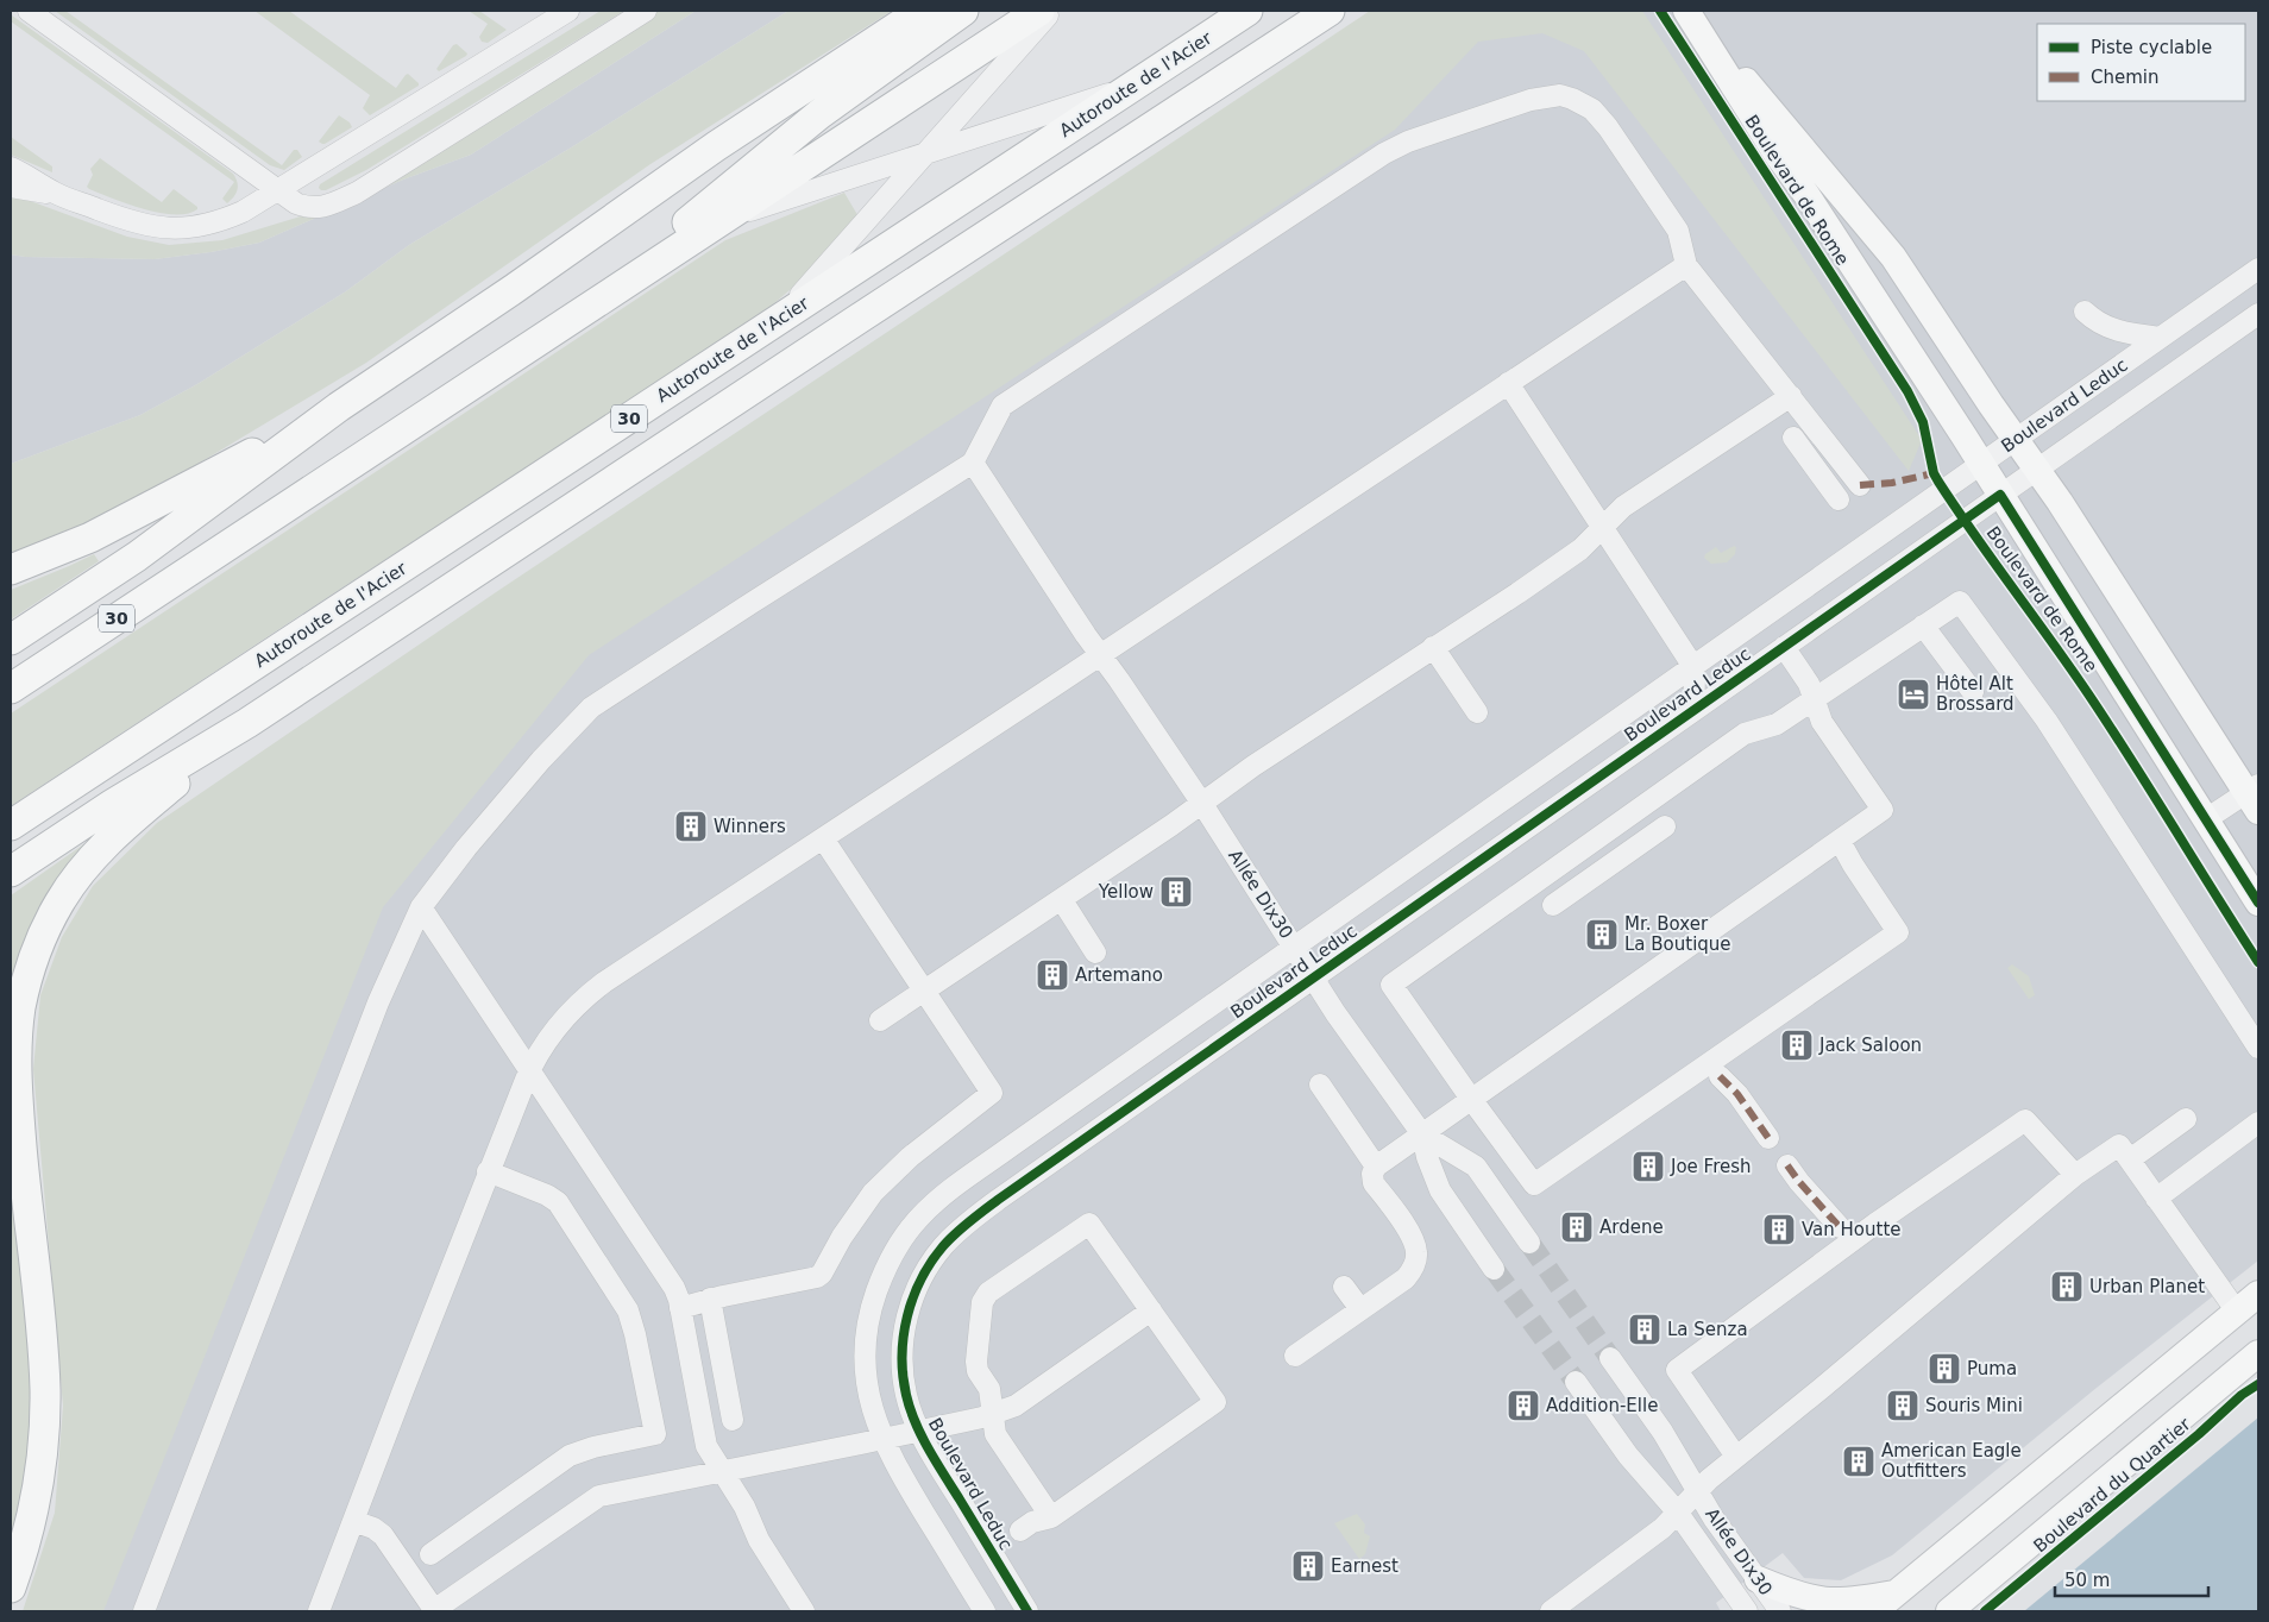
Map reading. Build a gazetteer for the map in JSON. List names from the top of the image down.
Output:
{
  "streets": {
    "highway": ["Autoroute de l'Acier", "30"],
    "main road": ["Boulevard de Rome", "Boulevard du Quartier"],
    "street": ["Boulevard Leduc", "Allée Dix30"]
  },
  "crossings": [
    ["Boulevard de Rome", "Boulevard Leduc"],
    ["Boulevard Leduc", "Allée Dix30"]
  ],
  "places": {
    "hotel": ["Hôtel Alt Brossard"],
    "building": [
      "Winners",
      "Yellow",
      "Mr. Boxer La Boutique",
      "Artemano",
      "Jack Saloon",
      "Joe Fresh",
      "Ardene",
      "Van Houtte",
      "Urban Planet",
      "La Senza",
      "Puma",
      "Addition-Elle",
      "Souris Mini",
      "American Eagle Outfitters",
      "Earnest"
    ]
  },
  "legend": ["Piste cyclable", "Chemin"],
  "scale_bar": "50 m"
}
